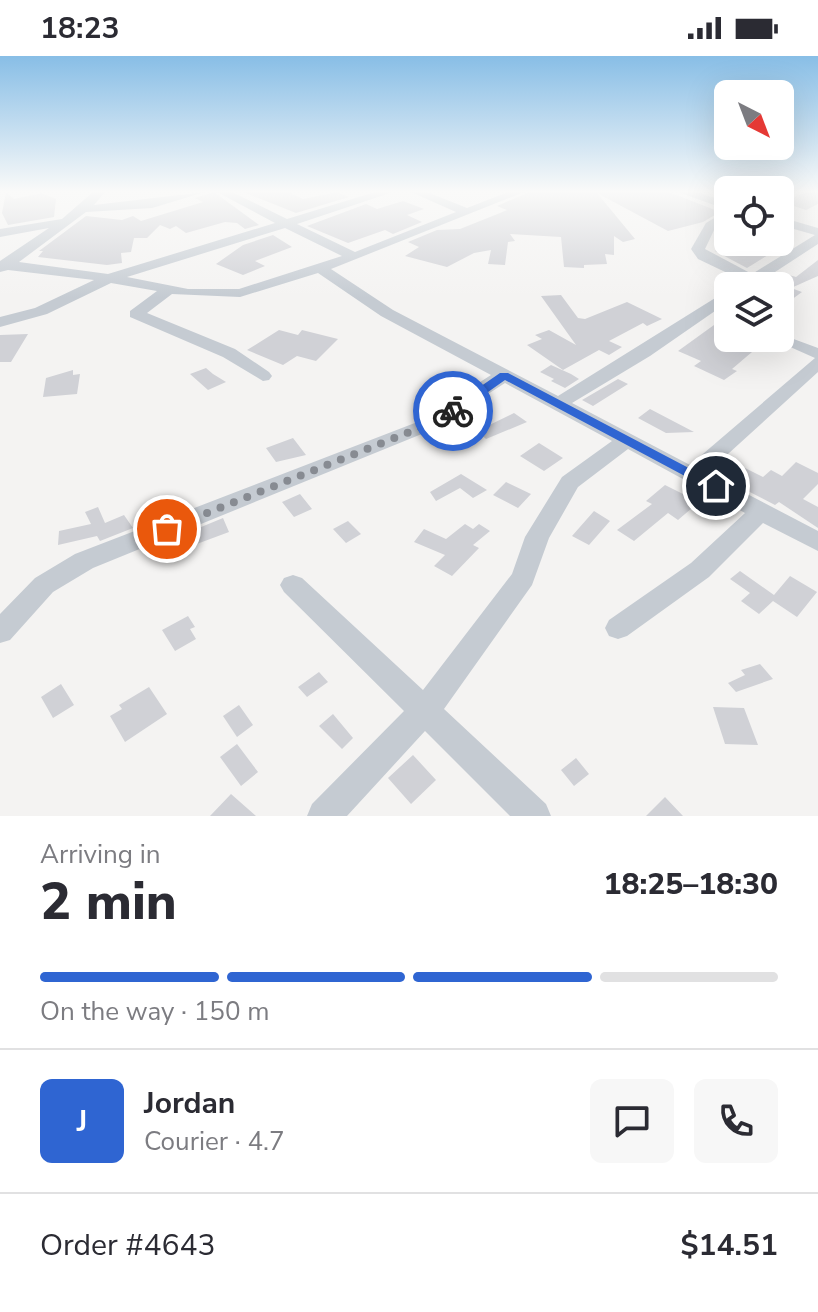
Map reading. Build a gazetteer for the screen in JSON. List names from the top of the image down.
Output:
{
  "north": "bottom right",
  "page": {
    "status": "18:23",
    "heading": ["2 min", "Arriving in", "18:25–18:30"],
    "panel": [
      "Jordan",
      "Courier · 4.7",
      "Order #4643",
      "$14.51"
    ],
    "bar": "On the way · 150 m",
    "round": "J"
  }
}
